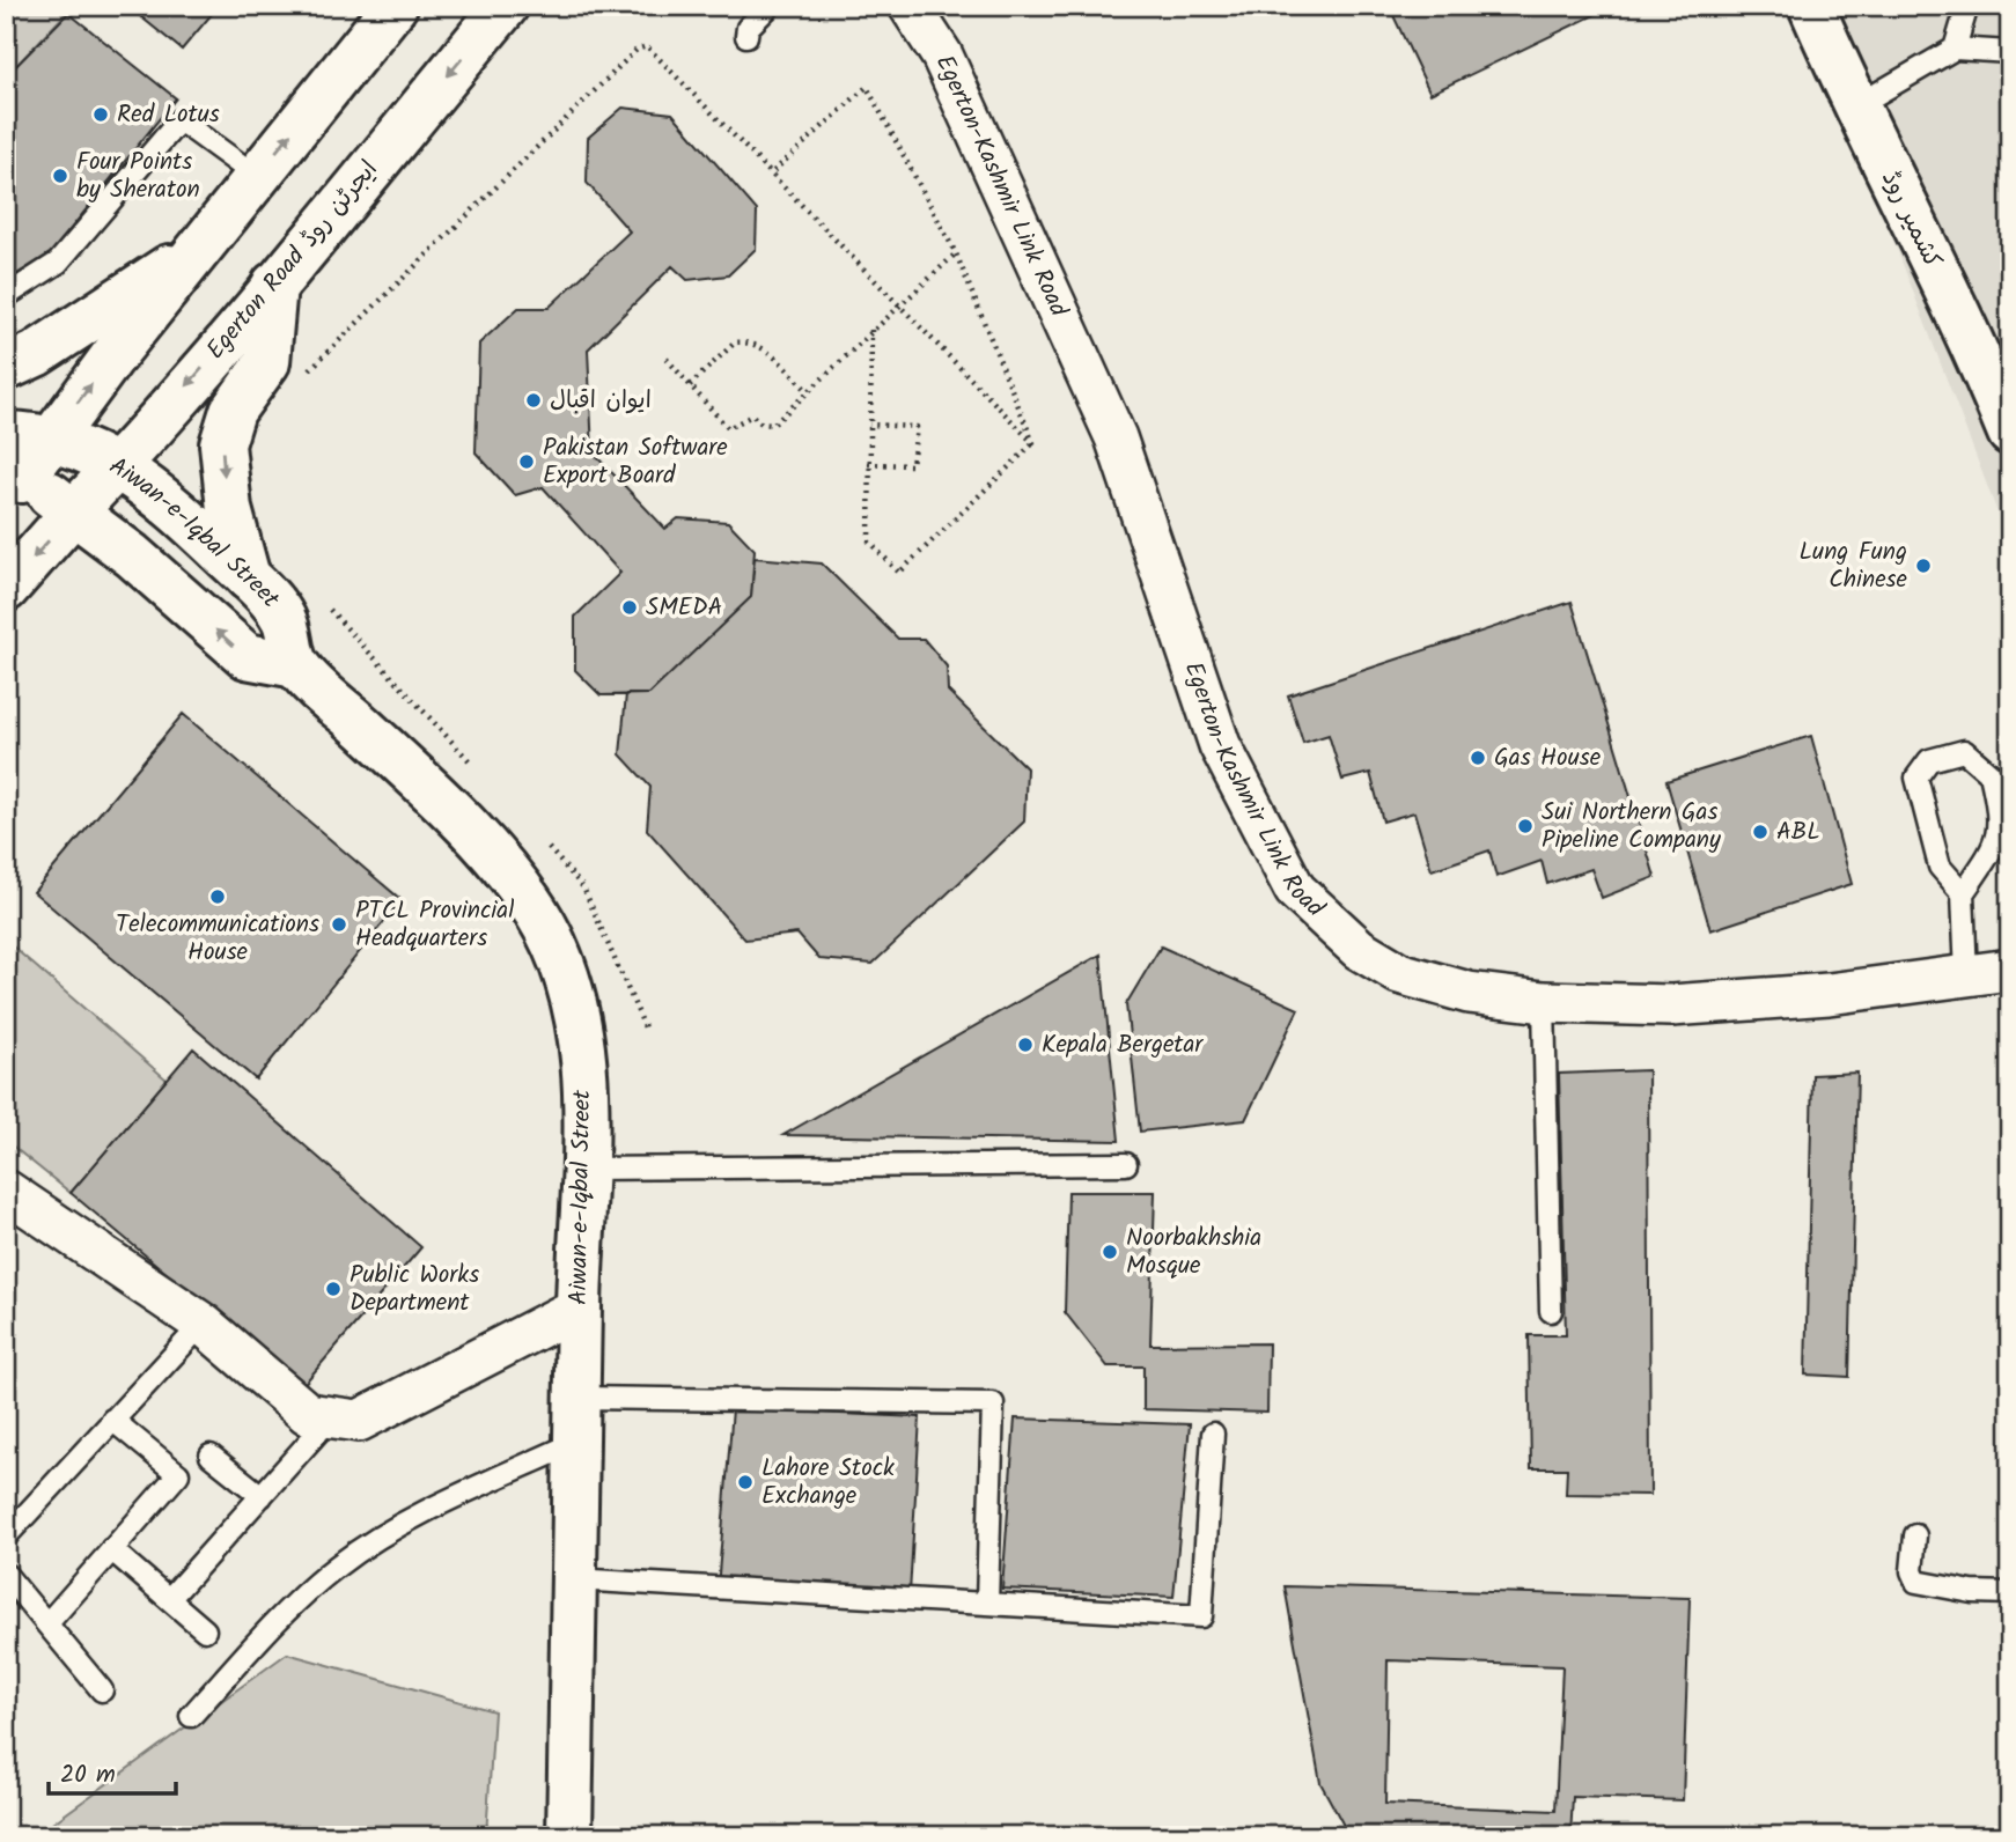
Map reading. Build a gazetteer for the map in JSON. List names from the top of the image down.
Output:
{
  "streets": {
    "main road": ["کشمیر روڈ", "Egerton Road ایجرٹن روڈ", "Aiwan-e-Iqbal Street"],
    "street": ["Egerton-Kashmir Link Road"]
  },
  "crossings": [
    ["Egerton Road ایجرٹن روڈ", "Aiwan-e-Iqbal Street"]
  ],
  "places": [
    "Red Lotus",
    "Four Points by Sheraton",
    "ایوان اقبال",
    "Pakistan Software Export Board",
    "Lung Fung Chinese",
    "SMEDA",
    "Gas House",
    "Sui Northern Gas Pipeline Company",
    "ABL",
    "Telecommunications House",
    "PTCL Provincial Headquarters",
    "Kepala Bergetar",
    "Noorbakhshia Mosque",
    "Public Works Department",
    "Lahore Stock Exchange"
  ],
  "scale_bar": "20 m"
}
